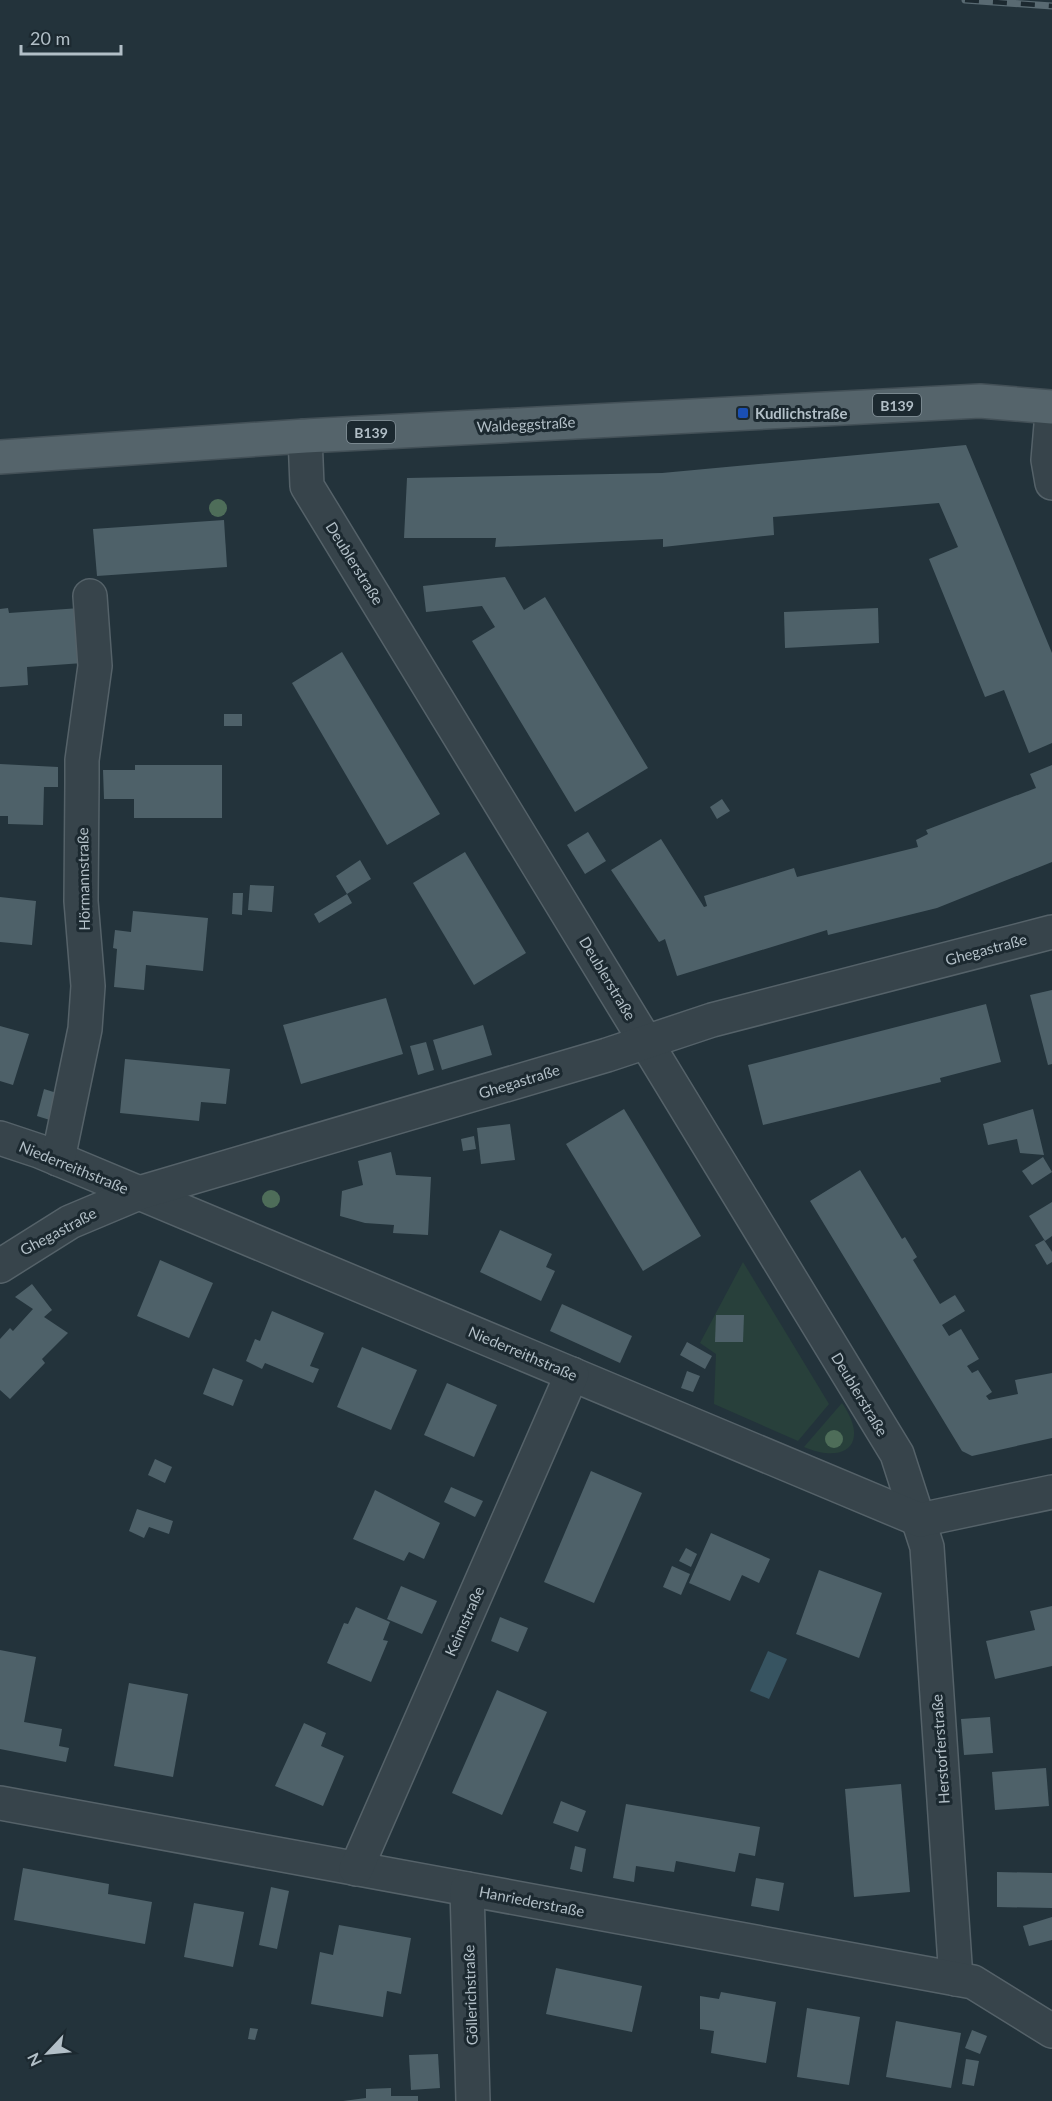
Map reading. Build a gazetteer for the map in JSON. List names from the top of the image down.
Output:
{
  "streets": {
    "main road": ["B139", "Waldeggstraße"],
    "street": [
      "Deublerstraße",
      "Hörmannstraße",
      "Ghegastraße",
      "Niederreithstraße",
      "Keimstraße",
      "Herstorferstraße",
      "Hanriederstraße",
      "Göllerichstraße"
    ]
  },
  "crossings": [
    ["Waldeggstraße", "Deublerstraße"],
    ["Deublerstraße", "Ghegastraße"],
    ["Deublerstraße", "Niederreithstraße"],
    ["Deublerstraße", "Herstorferstraße"],
    ["Hörmannstraße", "Niederreithstraße"],
    ["Ghegastraße", "Niederreithstraße"],
    ["Niederreithstraße", "Keimstraße"],
    ["Niederreithstraße", "Herstorferstraße"],
    ["Keimstraße", "Hanriederstraße"],
    ["Herstorferstraße", "Hanriederstraße"],
    ["Hanriederstraße", "Göllerichstraße"]
  ],
  "places": {
    "transit": ["Kudlichstraße"]
  },
  "scale_bar": "20 m",
  "north": "bottom left"
}
